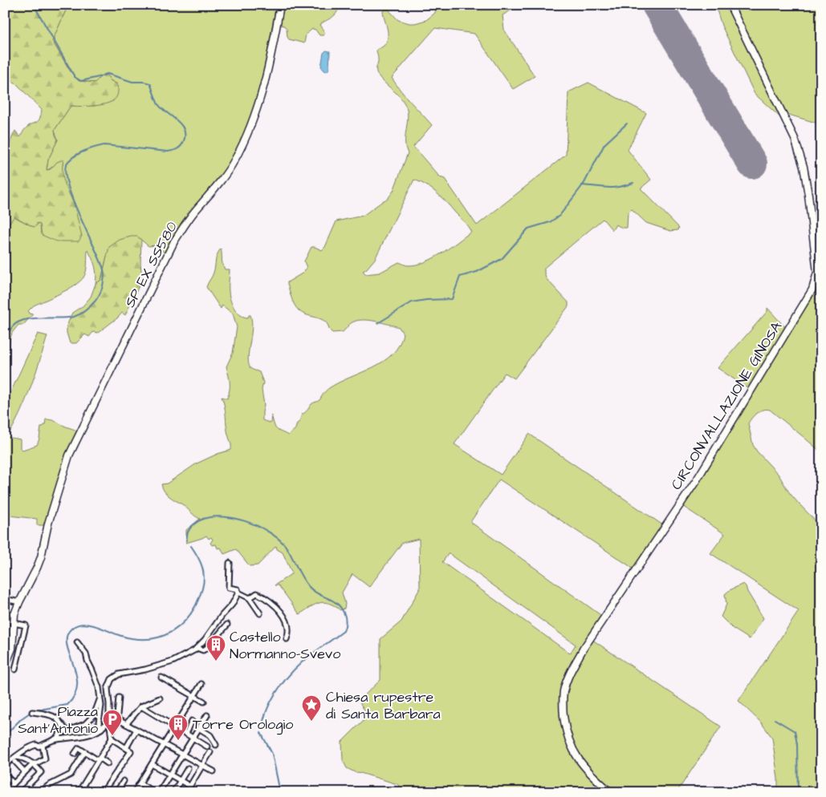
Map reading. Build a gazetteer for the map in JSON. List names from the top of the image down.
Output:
{
  "streets": {
    "main road": ["SP EX SS580", "CIRCONVALLAZIONE GINOSA"]
  },
  "places": {
    "building": ["Castello Normanno-Svevo", "Torre Orologio"],
    "place": ["Chiesa rupestre di Santa Barbara"],
    "parking": ["Piazza Sant'Antonio"]
  }
}
